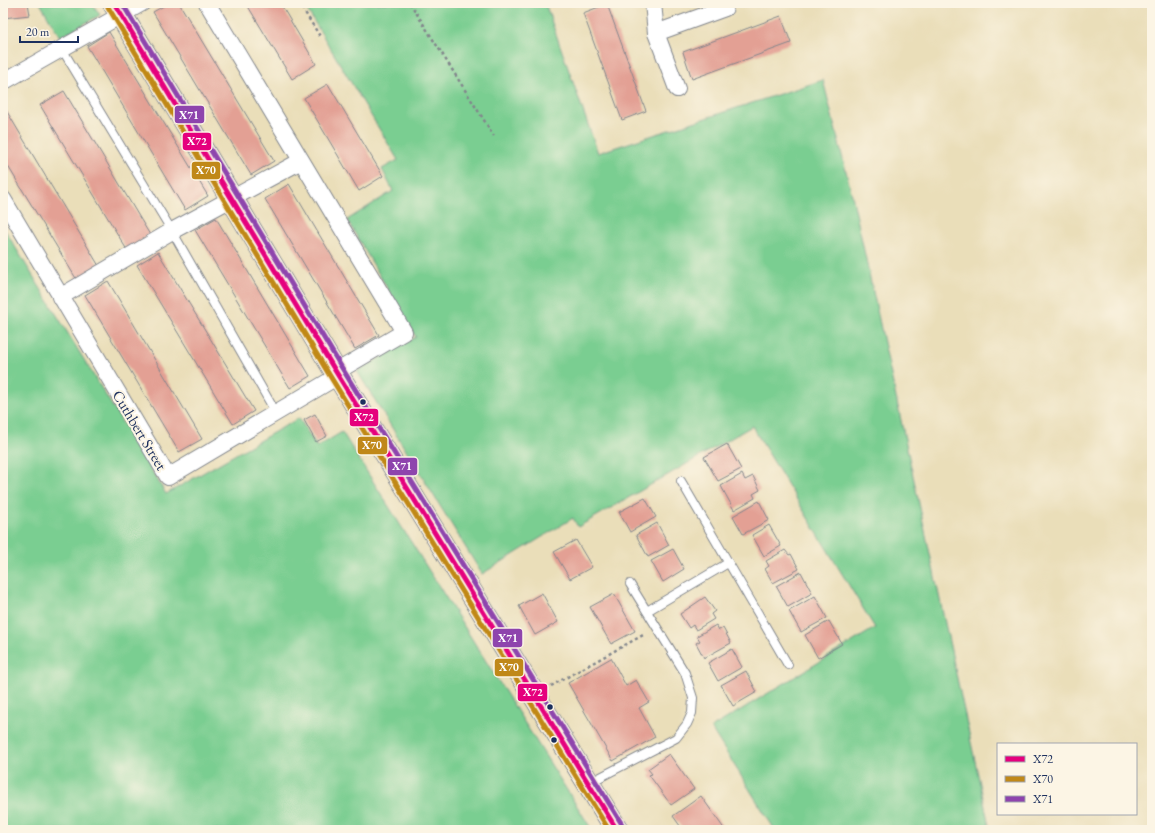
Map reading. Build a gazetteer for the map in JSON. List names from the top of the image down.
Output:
{
  "streets": {
    "street": ["Cuthbert Street"]
  },
  "lines": ["transit line X72", "transit line X71", "transit line X70"],
  "legend": ["X72", "X70", "X71"],
  "scale_bar": "20 m"
}
